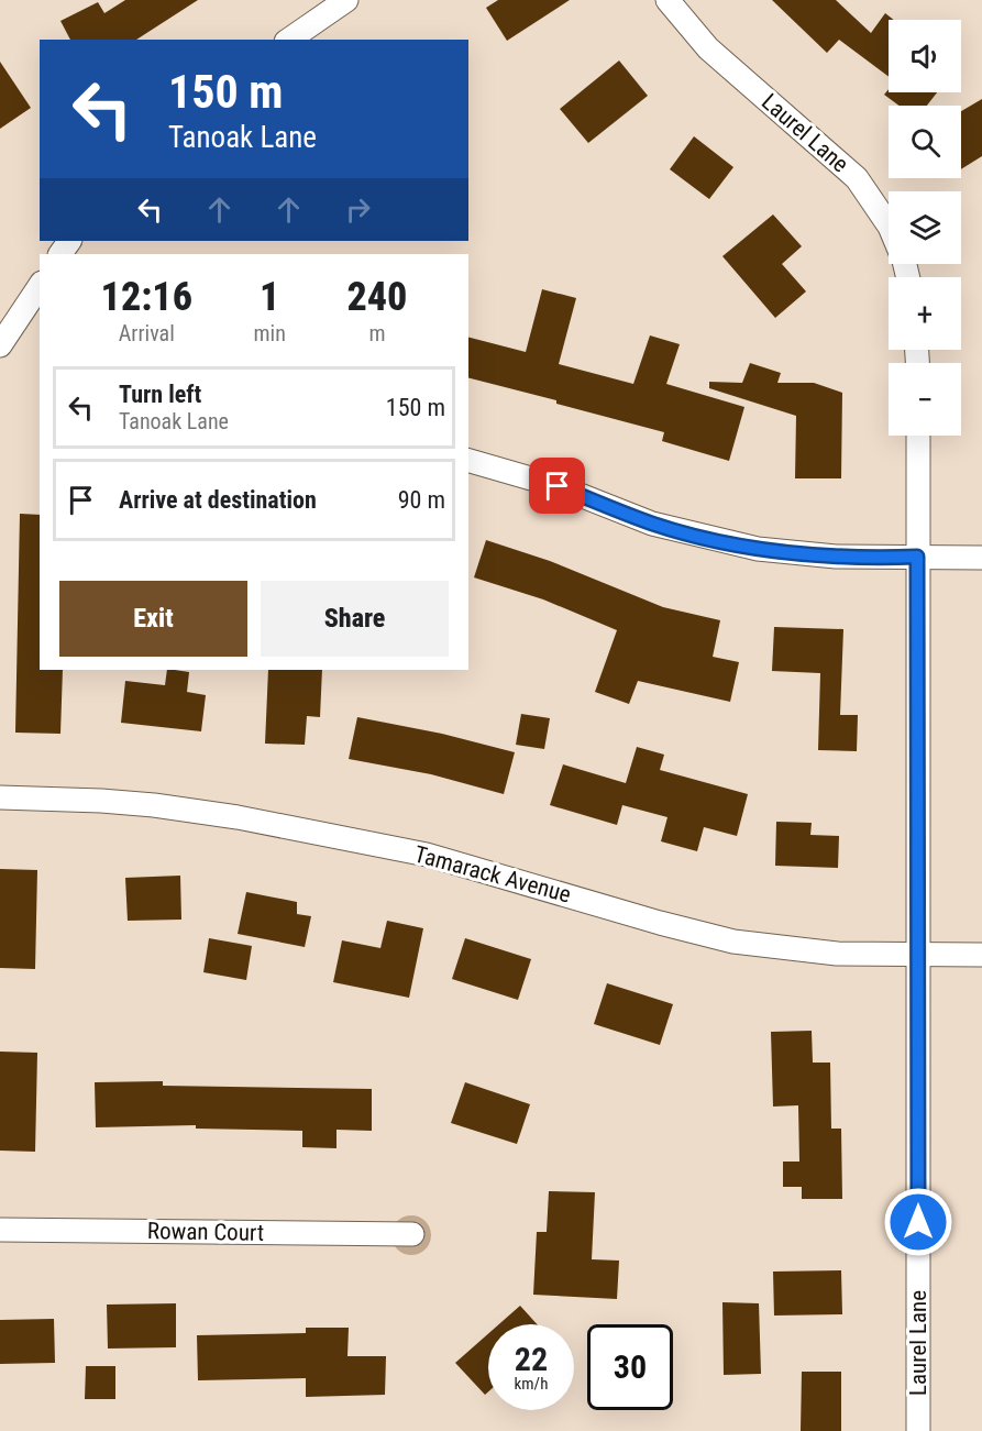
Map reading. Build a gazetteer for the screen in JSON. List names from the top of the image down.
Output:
{
  "streets": {
    "street": ["Laurel Lane", "Tamarack Avenue", "Rowan Court"]
  },
  "crossings": [
    ["Laurel Lane", "Tamarack Avenue"]
  ],
  "page": {
    "map_buttons": ["+", "−"],
    "turn": ["150 m", "Tanoak Lane"],
    "eta": [
      "12:16",
      "Arrival",
      "1",
      "min",
      "240",
      "m"
    ],
    "list": [
      {
        "name": "Turn left",
        "note": "Tanoak Lane",
        "value": "150 m"
      },
      {
        "name": "Arrive at destination",
        "value": "90 m"
      }
    ],
    "buttons": ["Exit", "Share"],
    "speed": "22 km/h",
    "limit": "30"
  }
}
